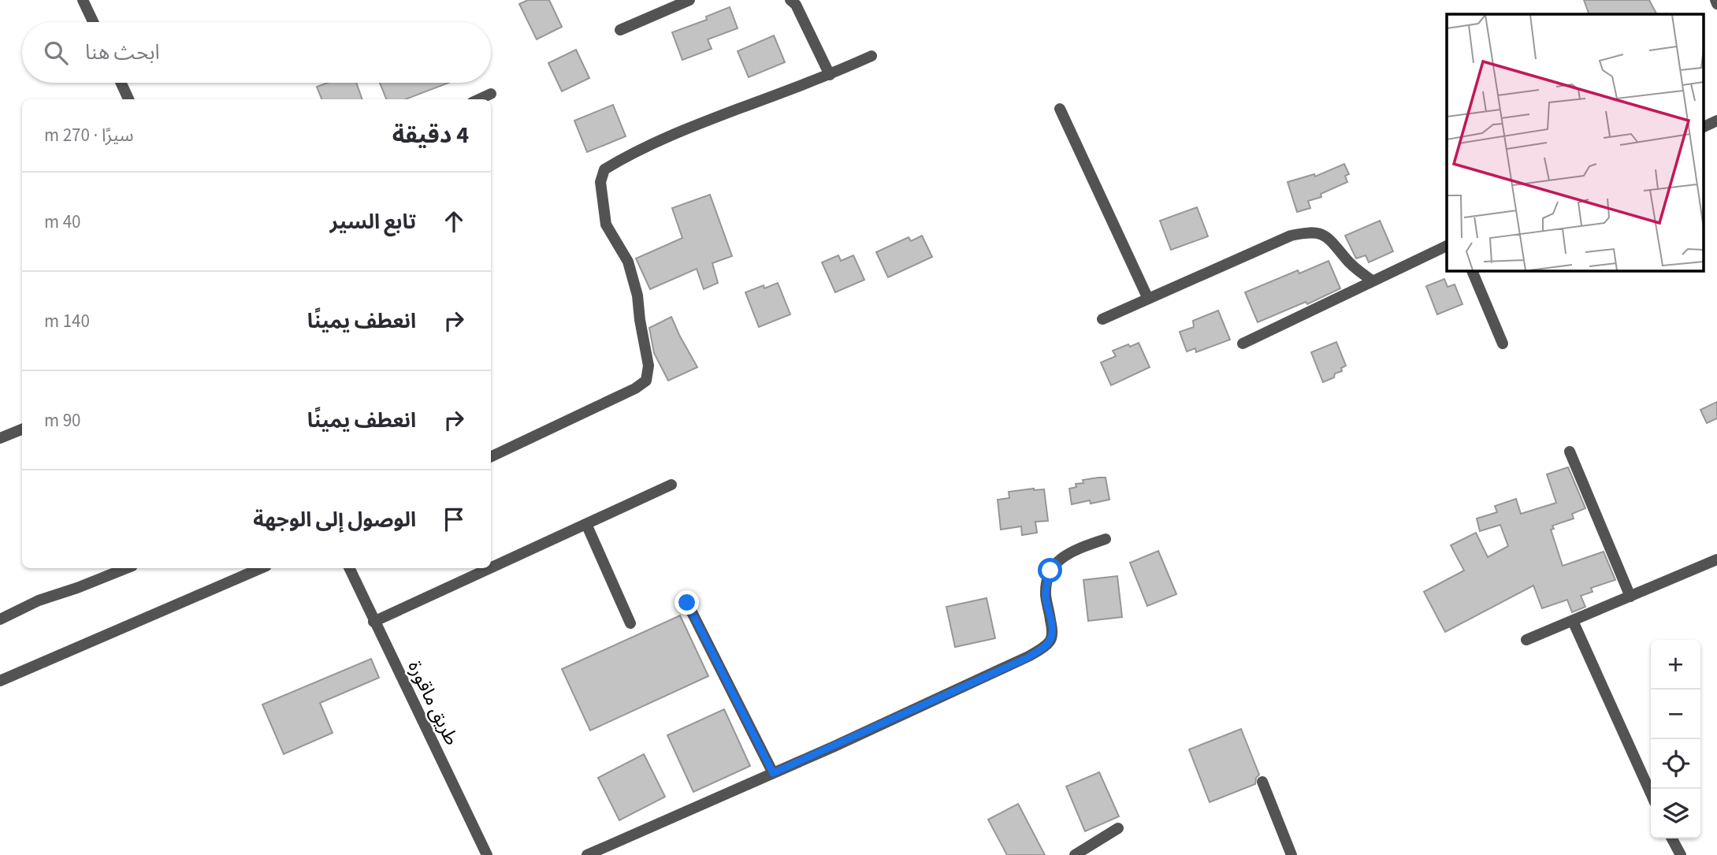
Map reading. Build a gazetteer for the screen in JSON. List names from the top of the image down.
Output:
{
  "streets": {
    "street": ["طريق ماقورة"]
  },
  "page": {
    "search": "ابحث هنا",
    "heading": ["4 دقيقة", "سيرًا · 270 m"],
    "list": [
      ["تابع السير", "40 m"],
      ["انعطف يمينًا", "140 m"],
      ["انعطف يمينًا", "90 m"],
      "الوصول إلى الوجهة"
    ],
    "map_buttons": ["+", "−"]
  }
}
